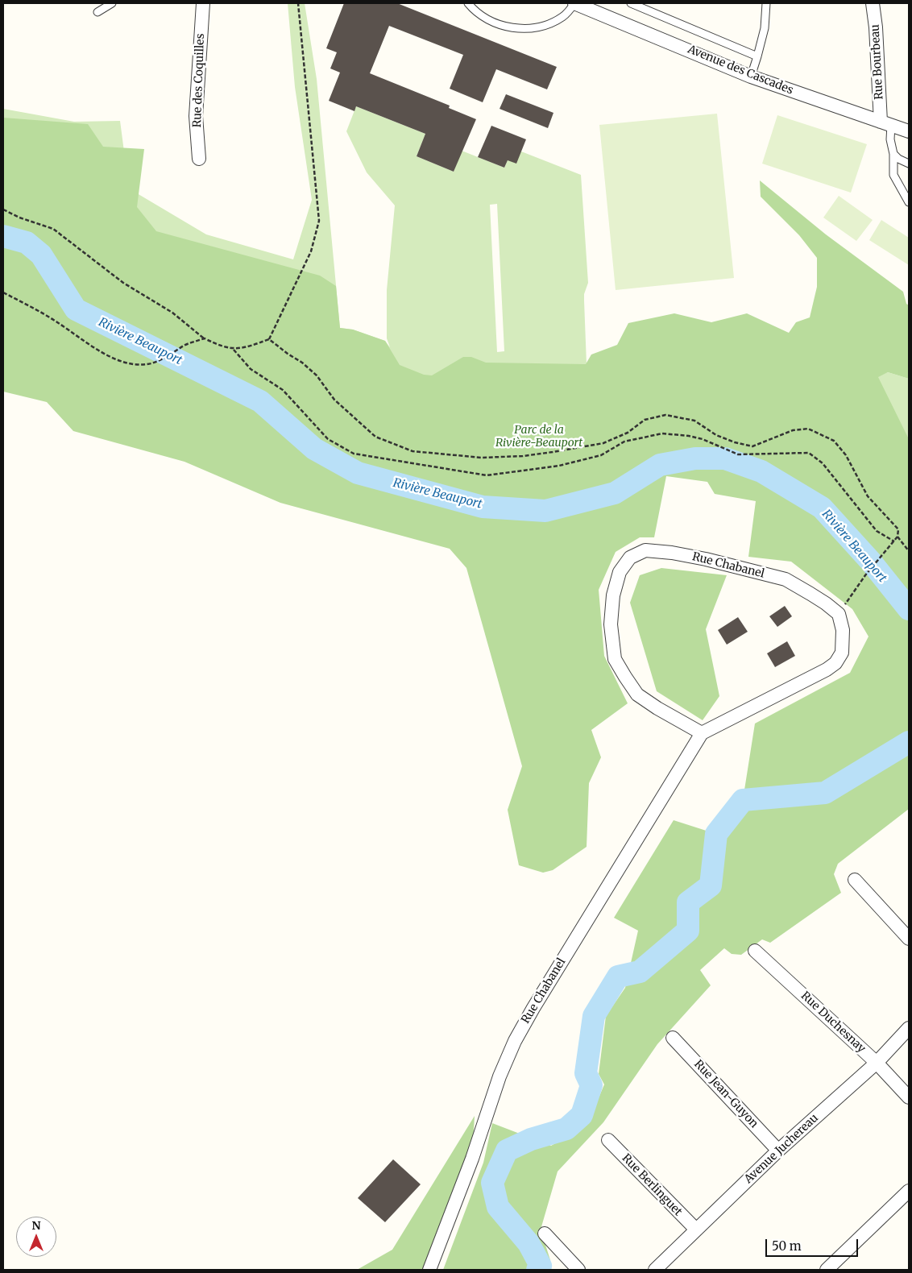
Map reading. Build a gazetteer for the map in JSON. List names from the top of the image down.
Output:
{
  "streets": {
    "street": [
      "Rue Bourbeau",
      "Avenue des Cascades",
      "Rue des Coquilles",
      "Rue Chabanel",
      "Rue Duchesnay",
      "Rue Jean-Guyon",
      "Avenue Juchereau",
      "Rue Berlinguet"
    ]
  },
  "crossings": [
    ["Rue Bourbeau", "Avenue des Cascades"],
    ["Rue Duchesnay", "Avenue Juchereau"],
    ["Rue Jean-Guyon", "Avenue Juchereau"],
    ["Avenue Juchereau", "Rue Berlinguet"]
  ],
  "water": ["Rivière Beauport"],
  "parks": ["Parc de la Rivière-Beauport"],
  "scale_bar": "50 m",
  "north": "top"
}
